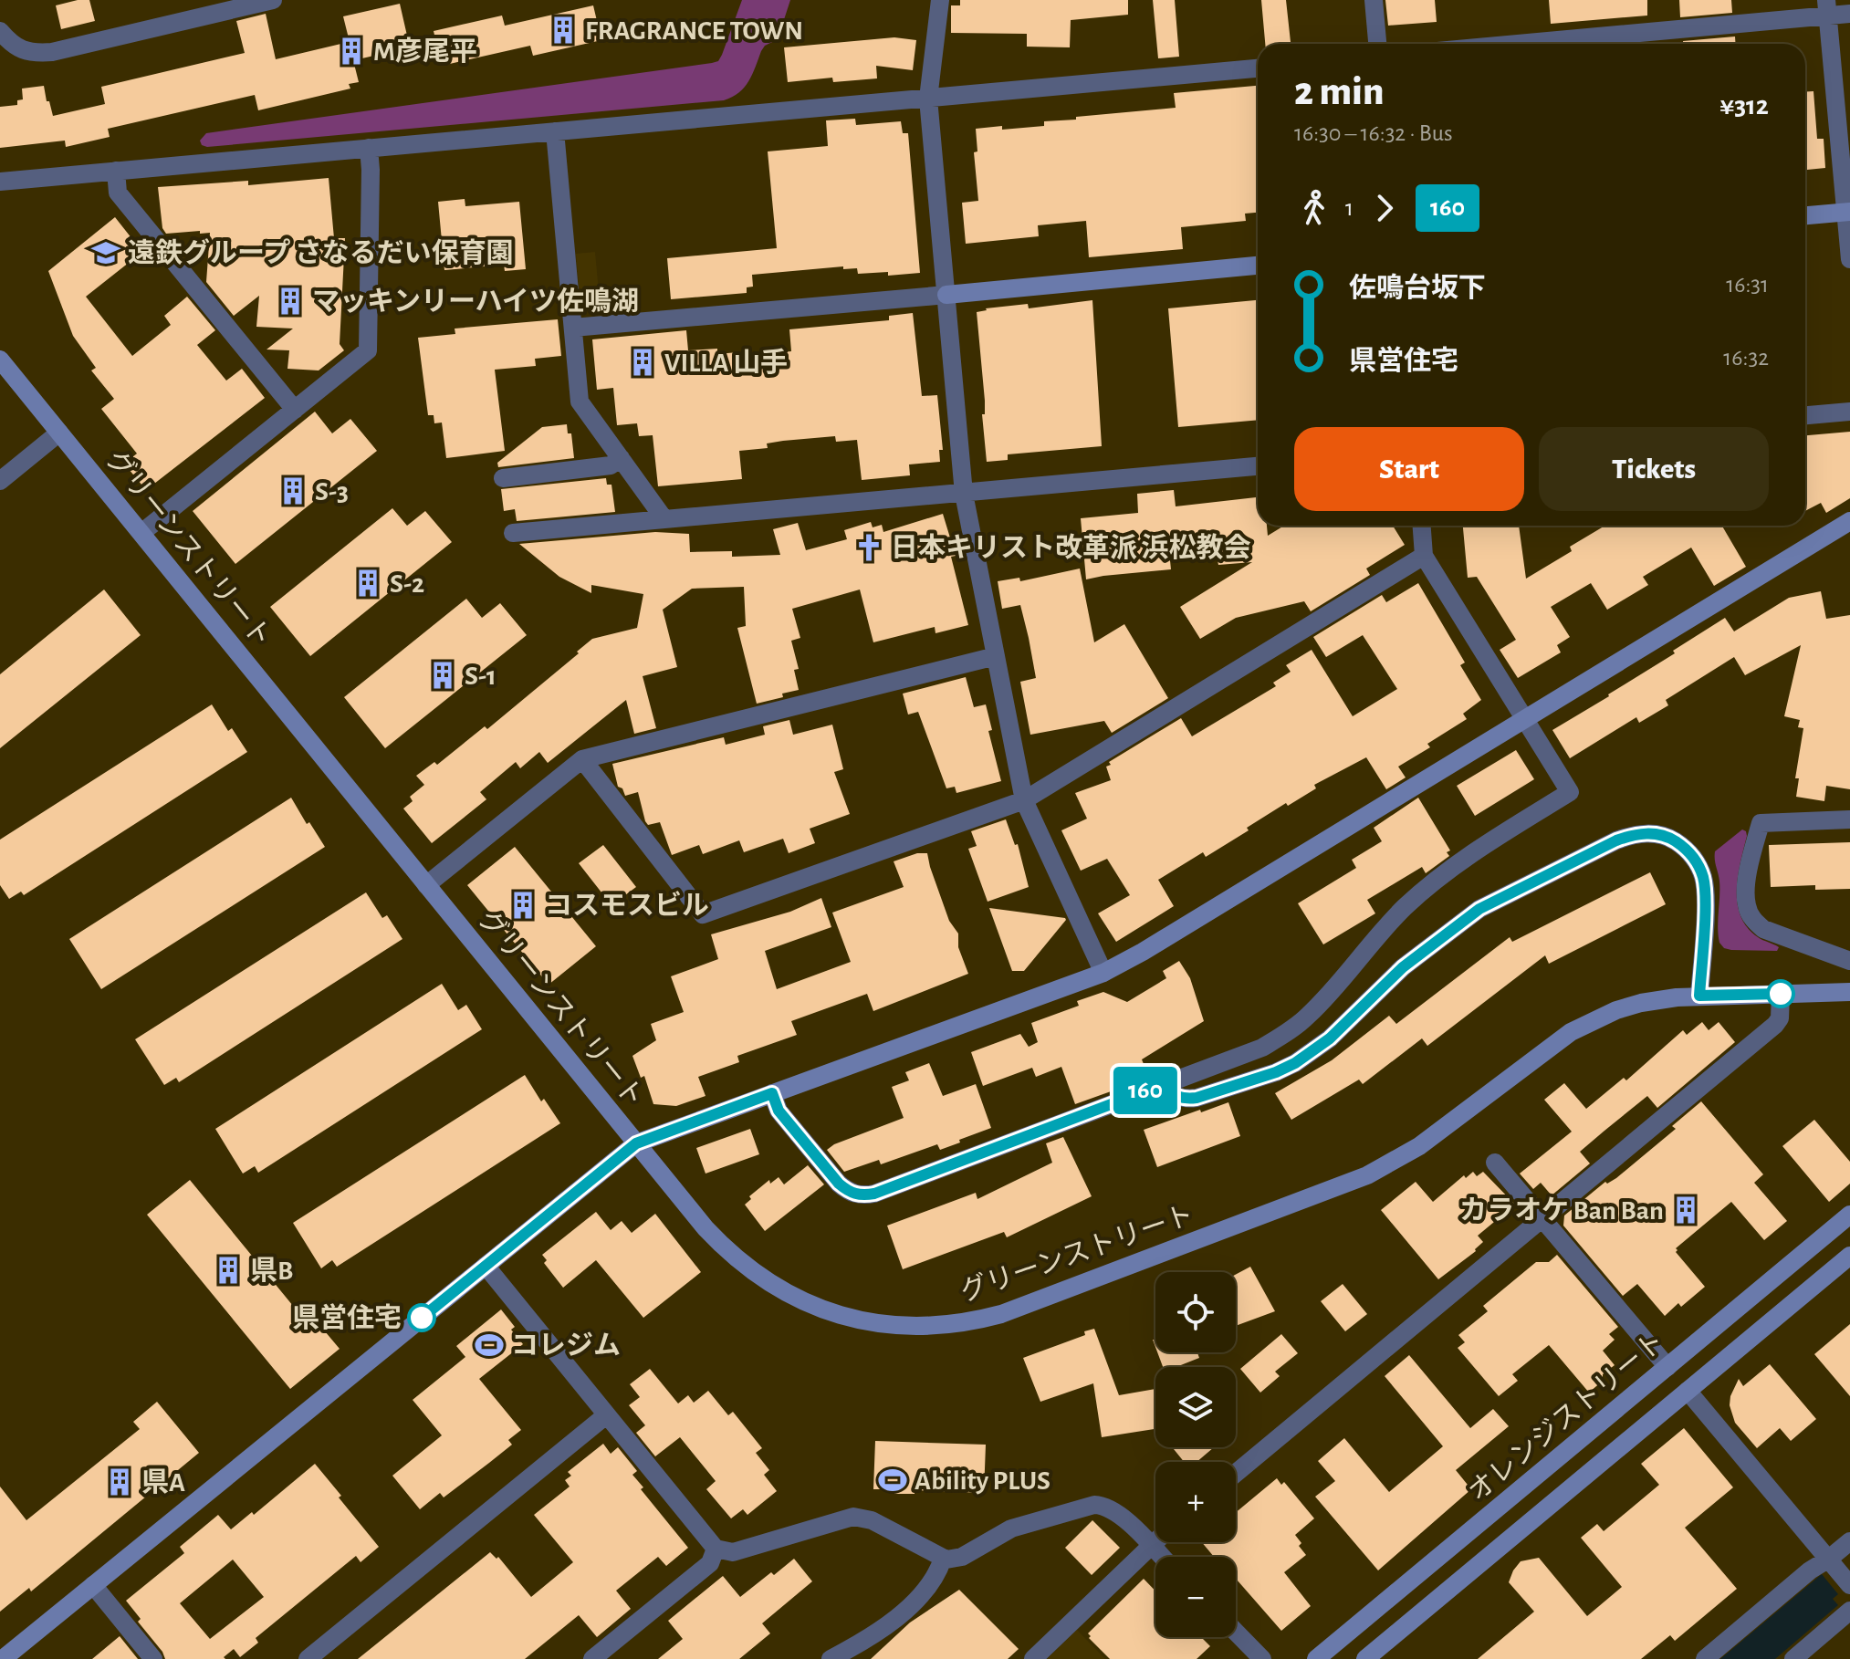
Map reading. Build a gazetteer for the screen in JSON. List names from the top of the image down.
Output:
{
  "streets": {
    "street": ["グリーンストリート", "オレンジストリート"]
  },
  "places": {
    "building": [
      "FRAGRANCE TOWN",
      "M彦尾平",
      "マッキンリーハイツ佐鳴湖",
      "VILLA 山手",
      "S-3",
      "S-2",
      "S-1",
      "コスモスビル",
      "カラオケ Ban Ban",
      "県B",
      "県A"
    ],
    "school or university": ["遠鉄グループ さなるだい保育園"],
    "church": ["日本キリスト改革派 浜松教会"],
    "other": ["県営住宅"],
    "sports": ["コレジム", "Ability PLUS"]
  },
  "lines": ["bus line 160"],
  "page": {
    "on_map": "160",
    "heading": ["2 min", "16:30 – 16:32 · Bus", "¥312"],
    "legs": ["1", "160"],
    "list": [
      {
        "name": "佐鳴台坂下",
        "value": "16:31"
      },
      {
        "name": "県営住宅",
        "value": "16:32"
      }
    ],
    "buttons": ["Start", "Tickets"],
    "map_buttons": ["+", "−"]
  }
}
